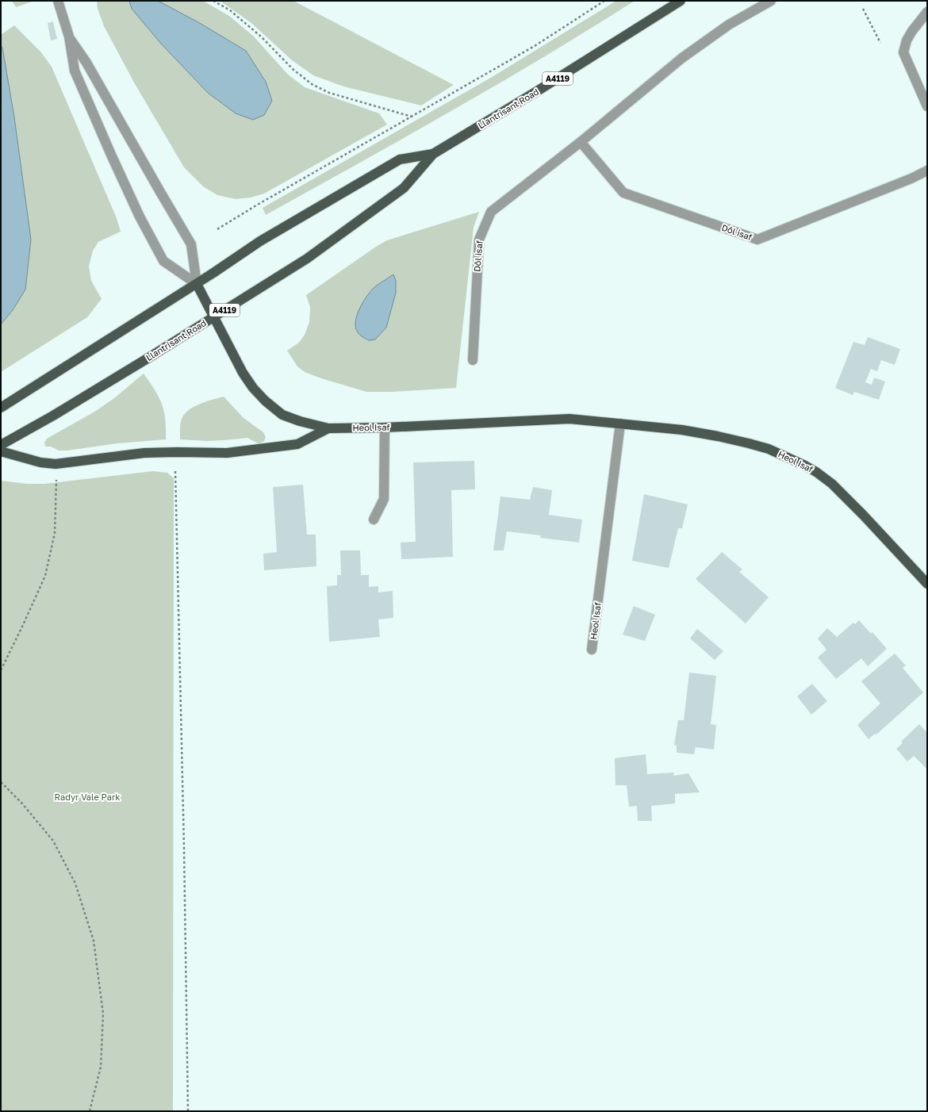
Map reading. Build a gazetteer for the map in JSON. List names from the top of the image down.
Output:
{
  "streets": {
    "main road": ["A4119", "Llantrisant Road", "Heol Isaf"],
    "street": ["Dôl isaf"]
  },
  "crossings": [
    ["Llantrisant Road", "Heol Isaf"]
  ],
  "parks": ["Radyr Vale Park"]
}
